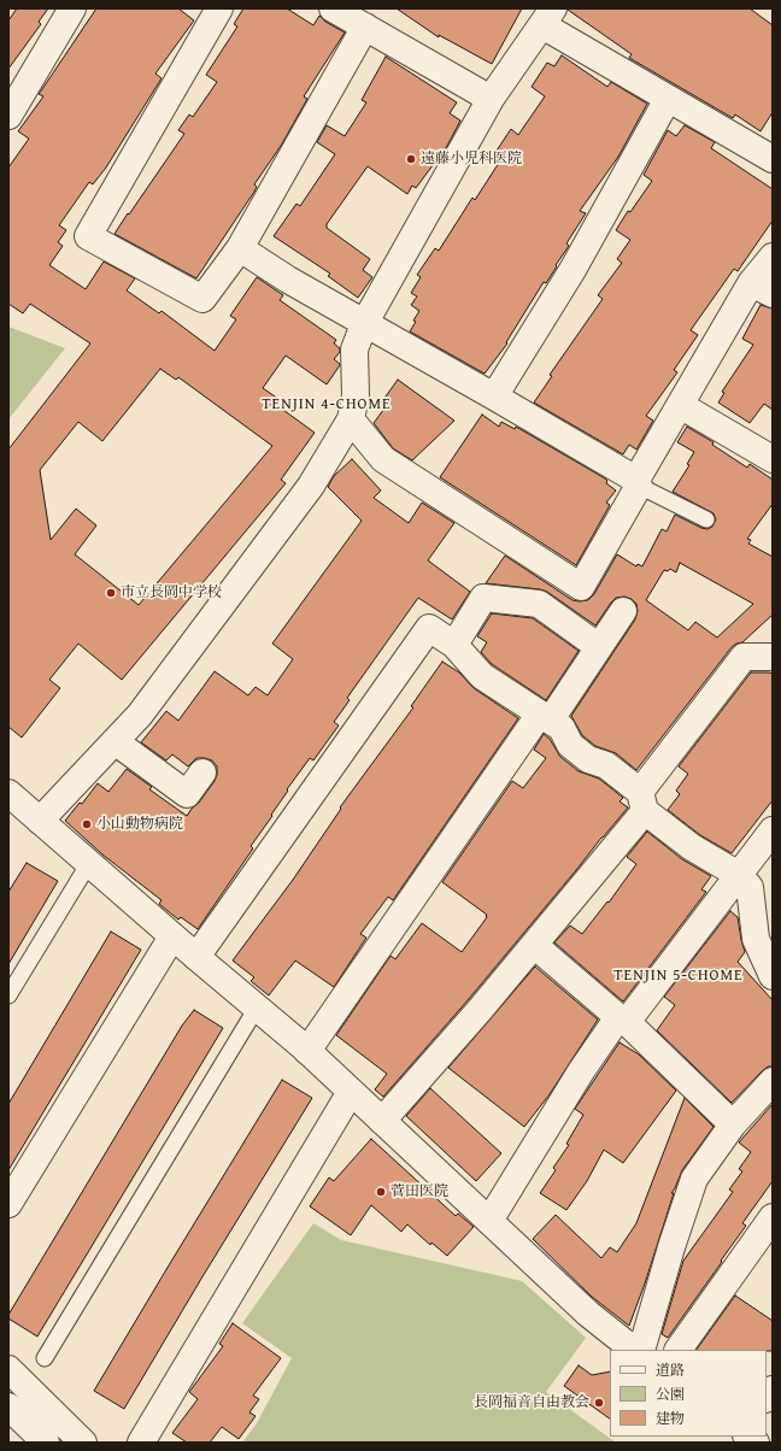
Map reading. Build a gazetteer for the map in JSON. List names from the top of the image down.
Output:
{
  "districts": ["TENJIN 4-CHOME", "TENJIN 5-CHOME"],
  "places": [
    "遠藤小児科医院",
    "市立長岡中学校",
    "小山動物病院",
    "菅田医院",
    "長岡福音自由教会"
  ],
  "legend": ["道路", "公園", "建物"]
}
